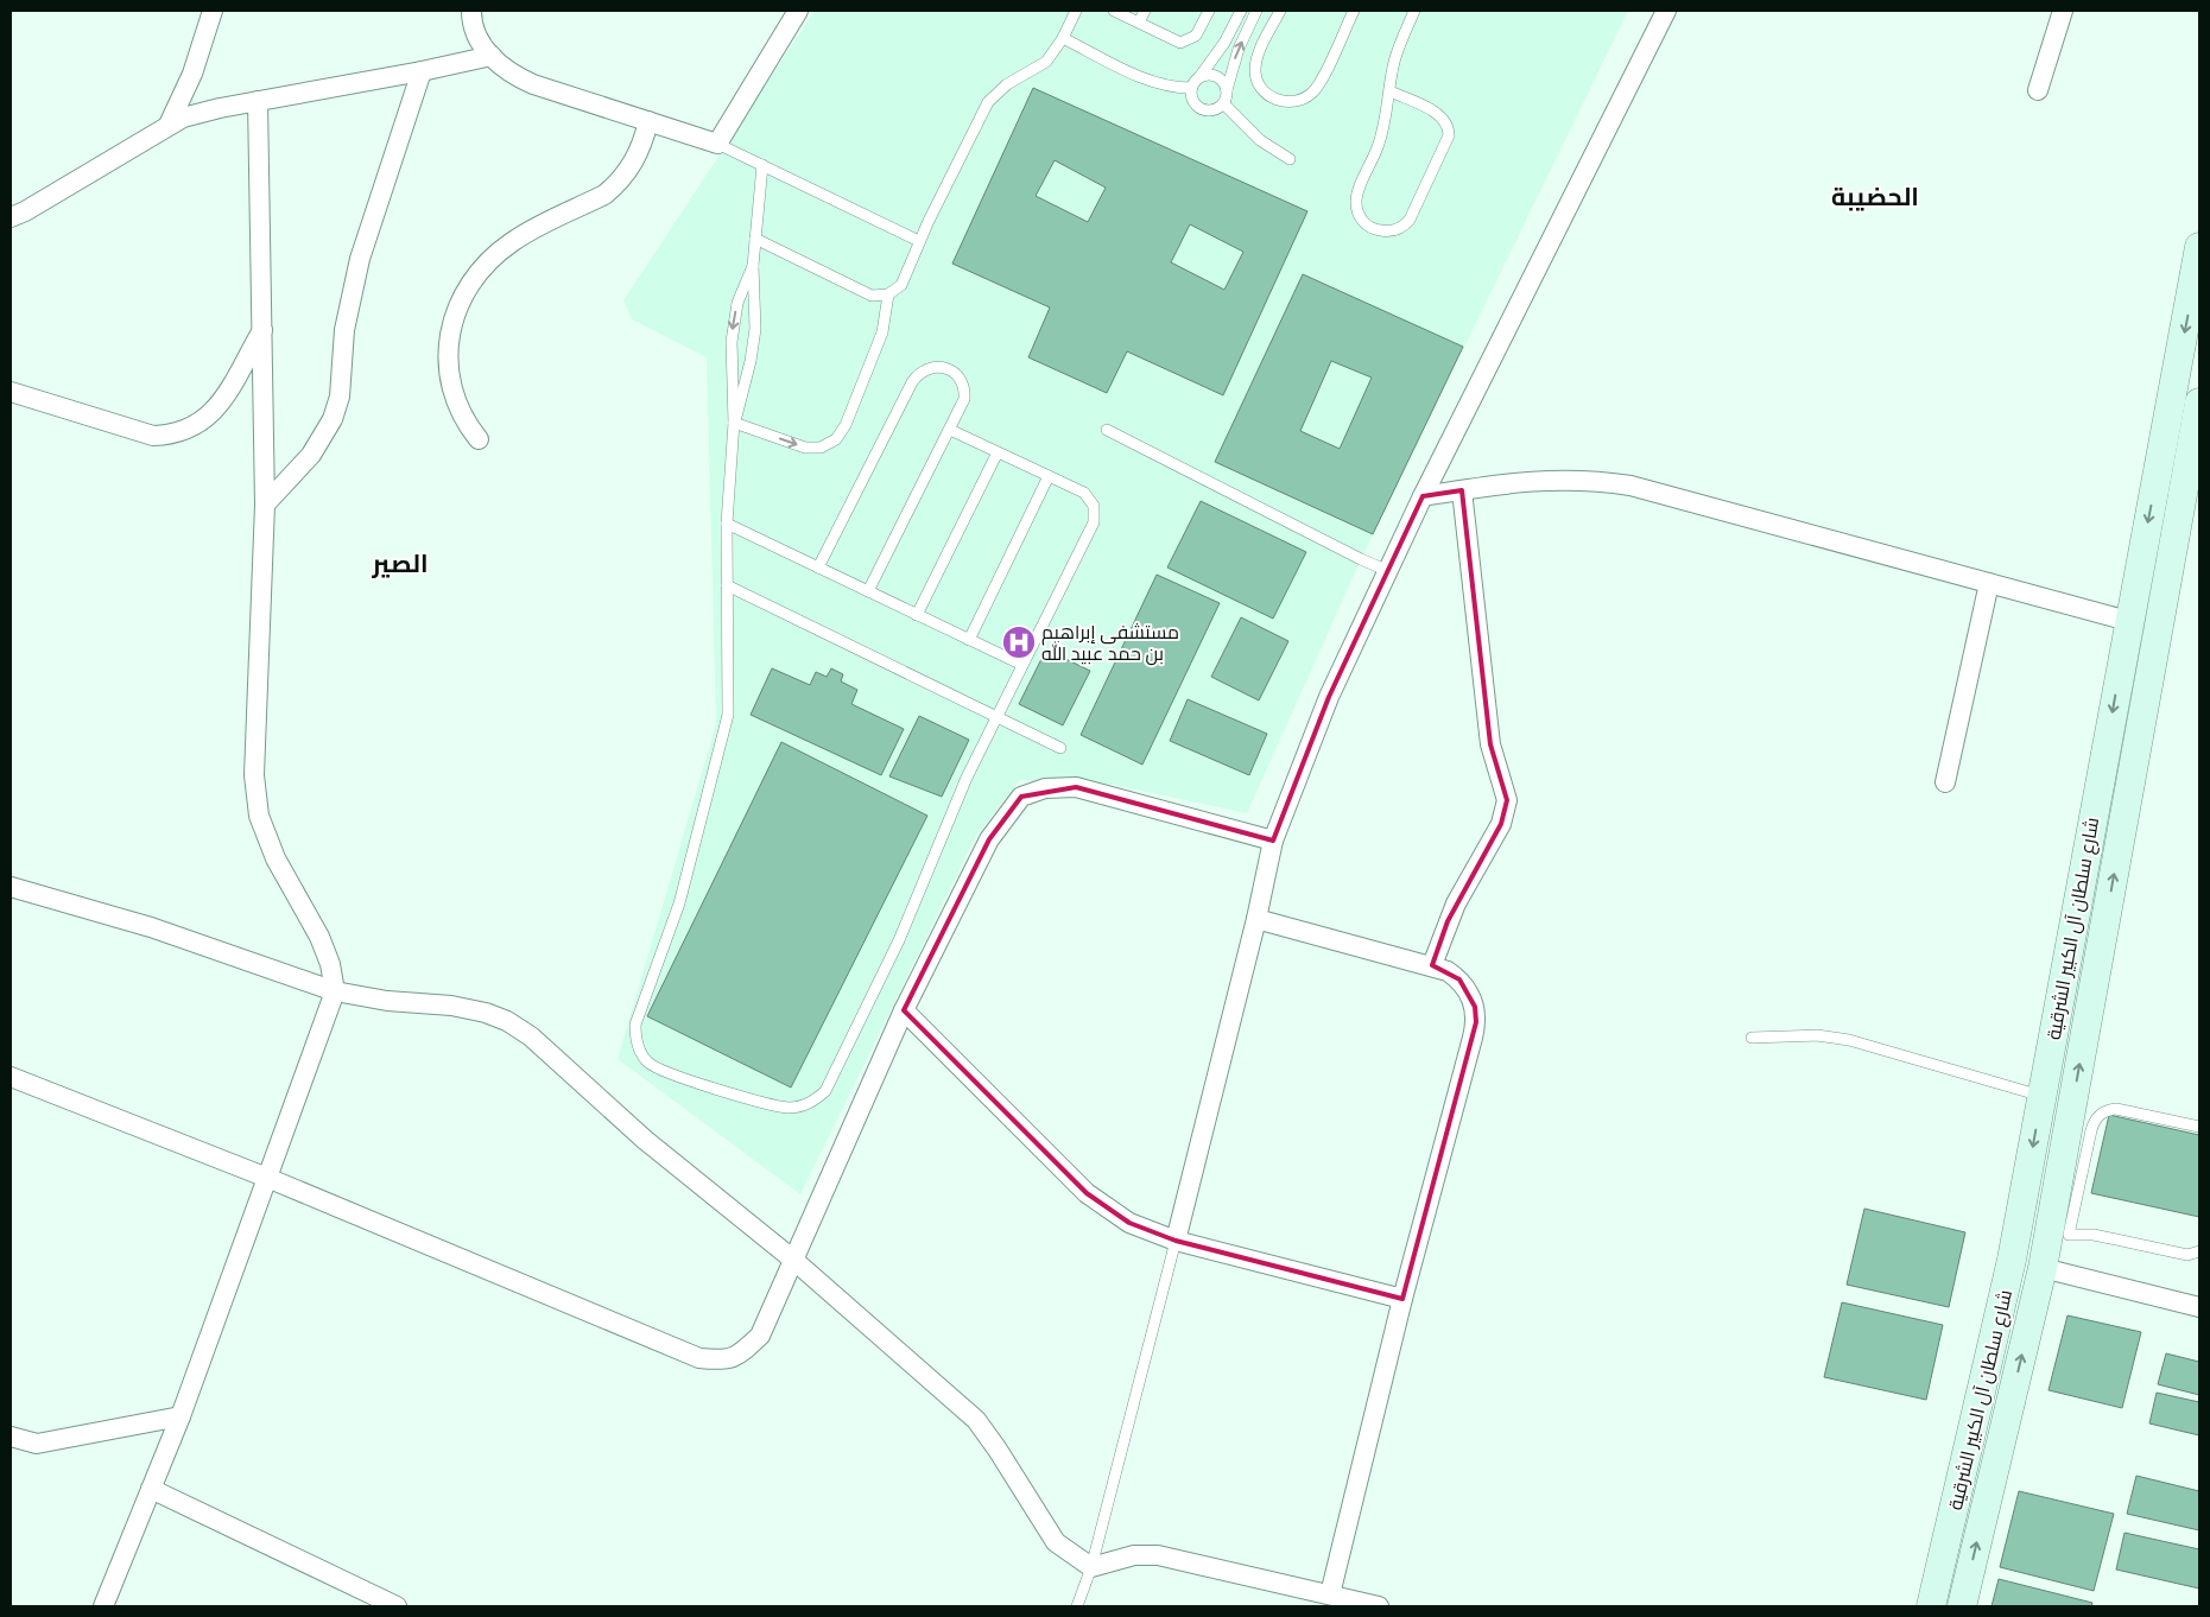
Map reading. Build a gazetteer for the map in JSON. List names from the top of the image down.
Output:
{
  "streets": {
    "main road": ["شارع سلطان آل الكبير الشرقية"]
  },
  "districts": ["الحضيبة", "الصير"],
  "places": {
    "hospital": ["مستشفى إبراهيم بن حمد عبيد الله"]
  }
}
